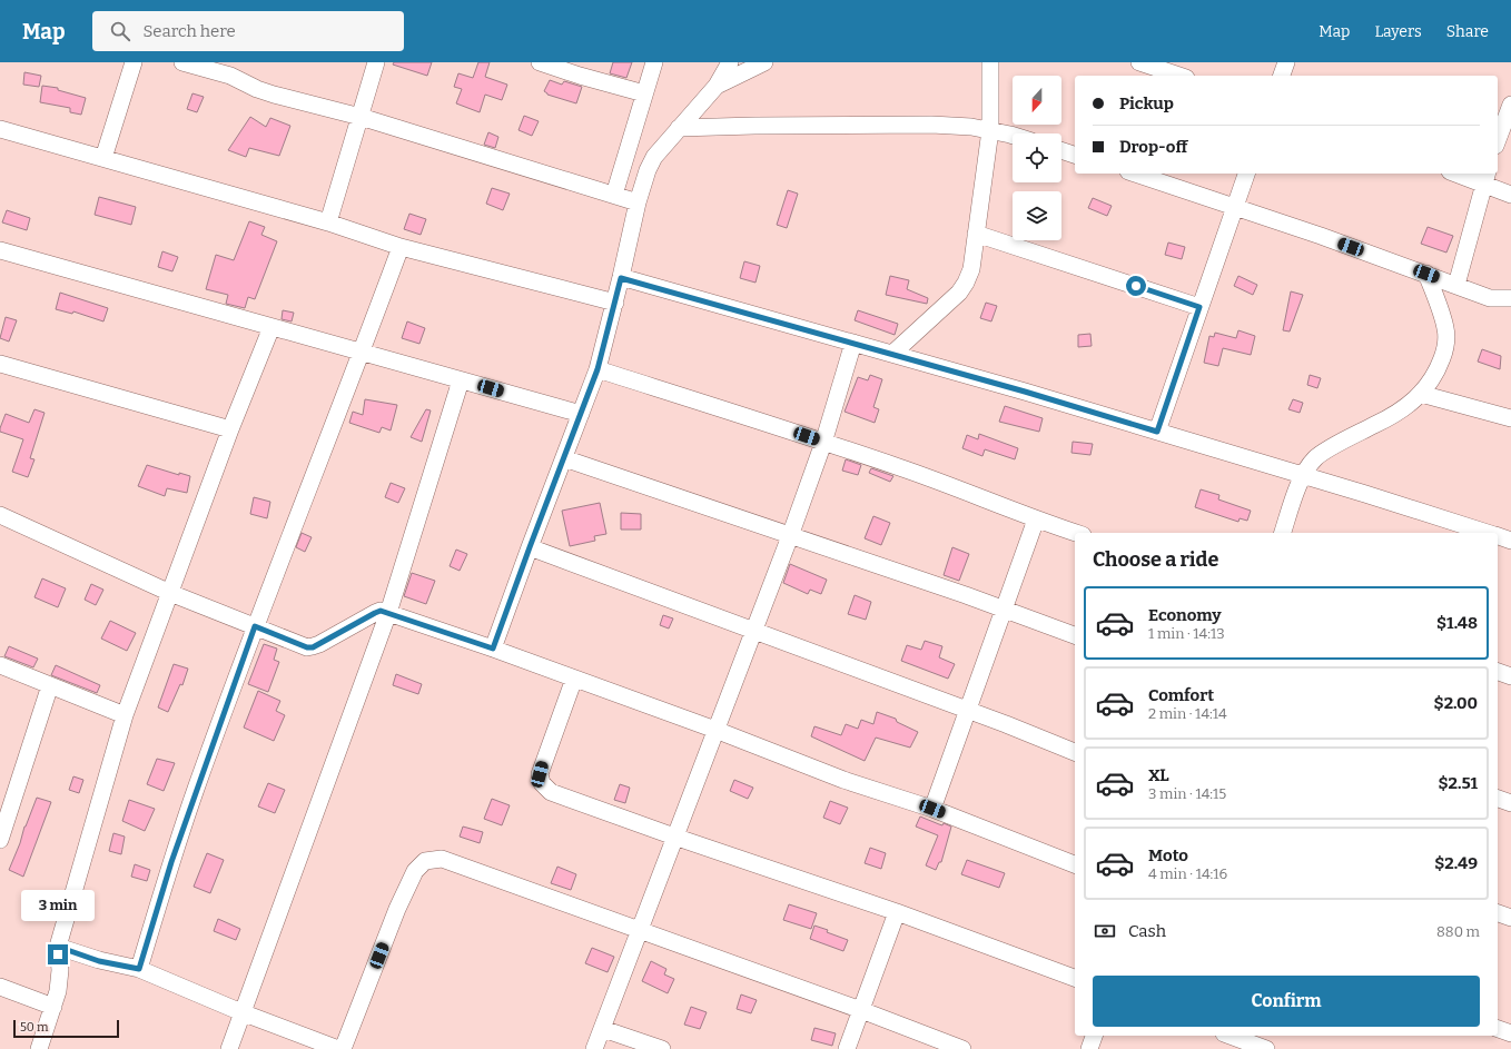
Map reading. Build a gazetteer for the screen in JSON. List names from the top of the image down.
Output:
{
  "scale_bar": "50 m",
  "north": "bottom",
  "page": {
    "header": "Map",
    "search": "Search here",
    "nav": ["Map", "Layers", "Share"],
    "banner": ["Pickup", "Drop-off"],
    "heading": "Choose a ride",
    "list": [
      {
        "name": "Economy",
        "note": "1 min · 14:13",
        "value": "$1.48"
      },
      {
        "name": "Comfort",
        "note": "2 min · 14:14",
        "value": "$2.00"
      },
      {
        "name": "XL",
        "note": "3 min · 14:15",
        "value": "$2.51"
      },
      {
        "name": "Moto",
        "note": "4 min · 14:16",
        "value": "$2.49"
      }
    ],
    "bubble": "3 min",
    "pay": ["Cash", "880 m"],
    "buttons": "Confirm",
    "scale": "50 m"
  }
}
